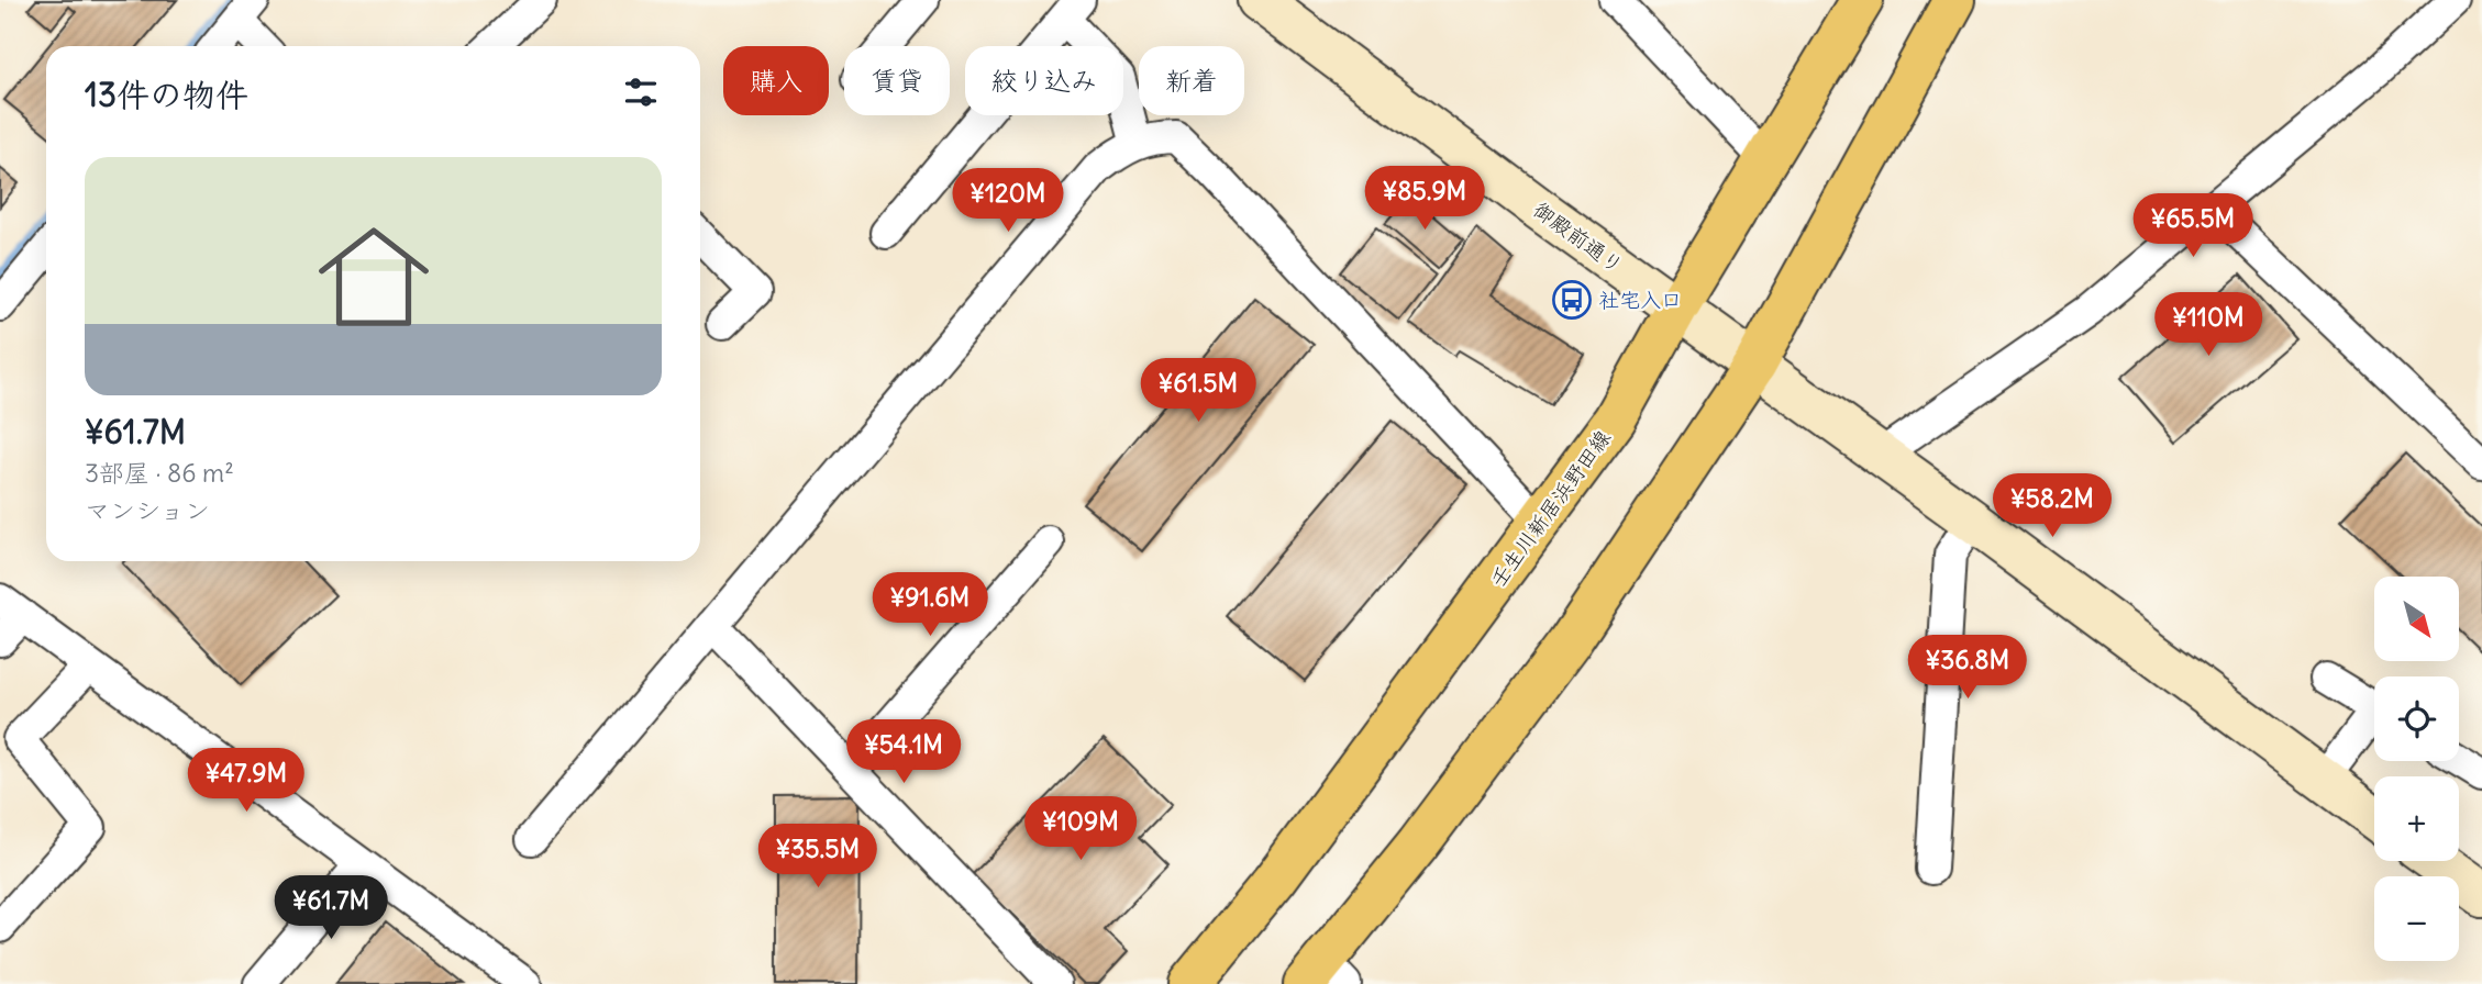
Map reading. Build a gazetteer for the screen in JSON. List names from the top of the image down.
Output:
{
  "streets": {
    "main road": ["壬生川新居浜野田線"],
    "street": ["御殿前通り"]
  },
  "crossings": [
    ["御殿前通り", "壬生川新居浜野田線"]
  ],
  "places": {
    "bus stop": ["社宅入口"]
  },
  "north": "bottom right",
  "page": {
    "chip": [
      "購入",
      "賃貸",
      "絞り込み",
      "新着"
    ],
    "heading": "13件の物件",
    "list": [
      {
        "name": "¥61.7M",
        "note": "3部屋 · 86 m² · マンション"
      }
    ],
    "price": [
      "¥85.9M",
      "¥120M",
      "¥65.5M",
      "¥110M",
      "¥61.5M",
      "¥58.2M",
      "¥91.6M",
      "¥36.8M",
      "¥54.1M",
      "¥47.9M",
      "¥109M",
      "¥35.5M",
      "¥61.7M"
    ],
    "map_buttons": ["+", "−"]
  }
}
